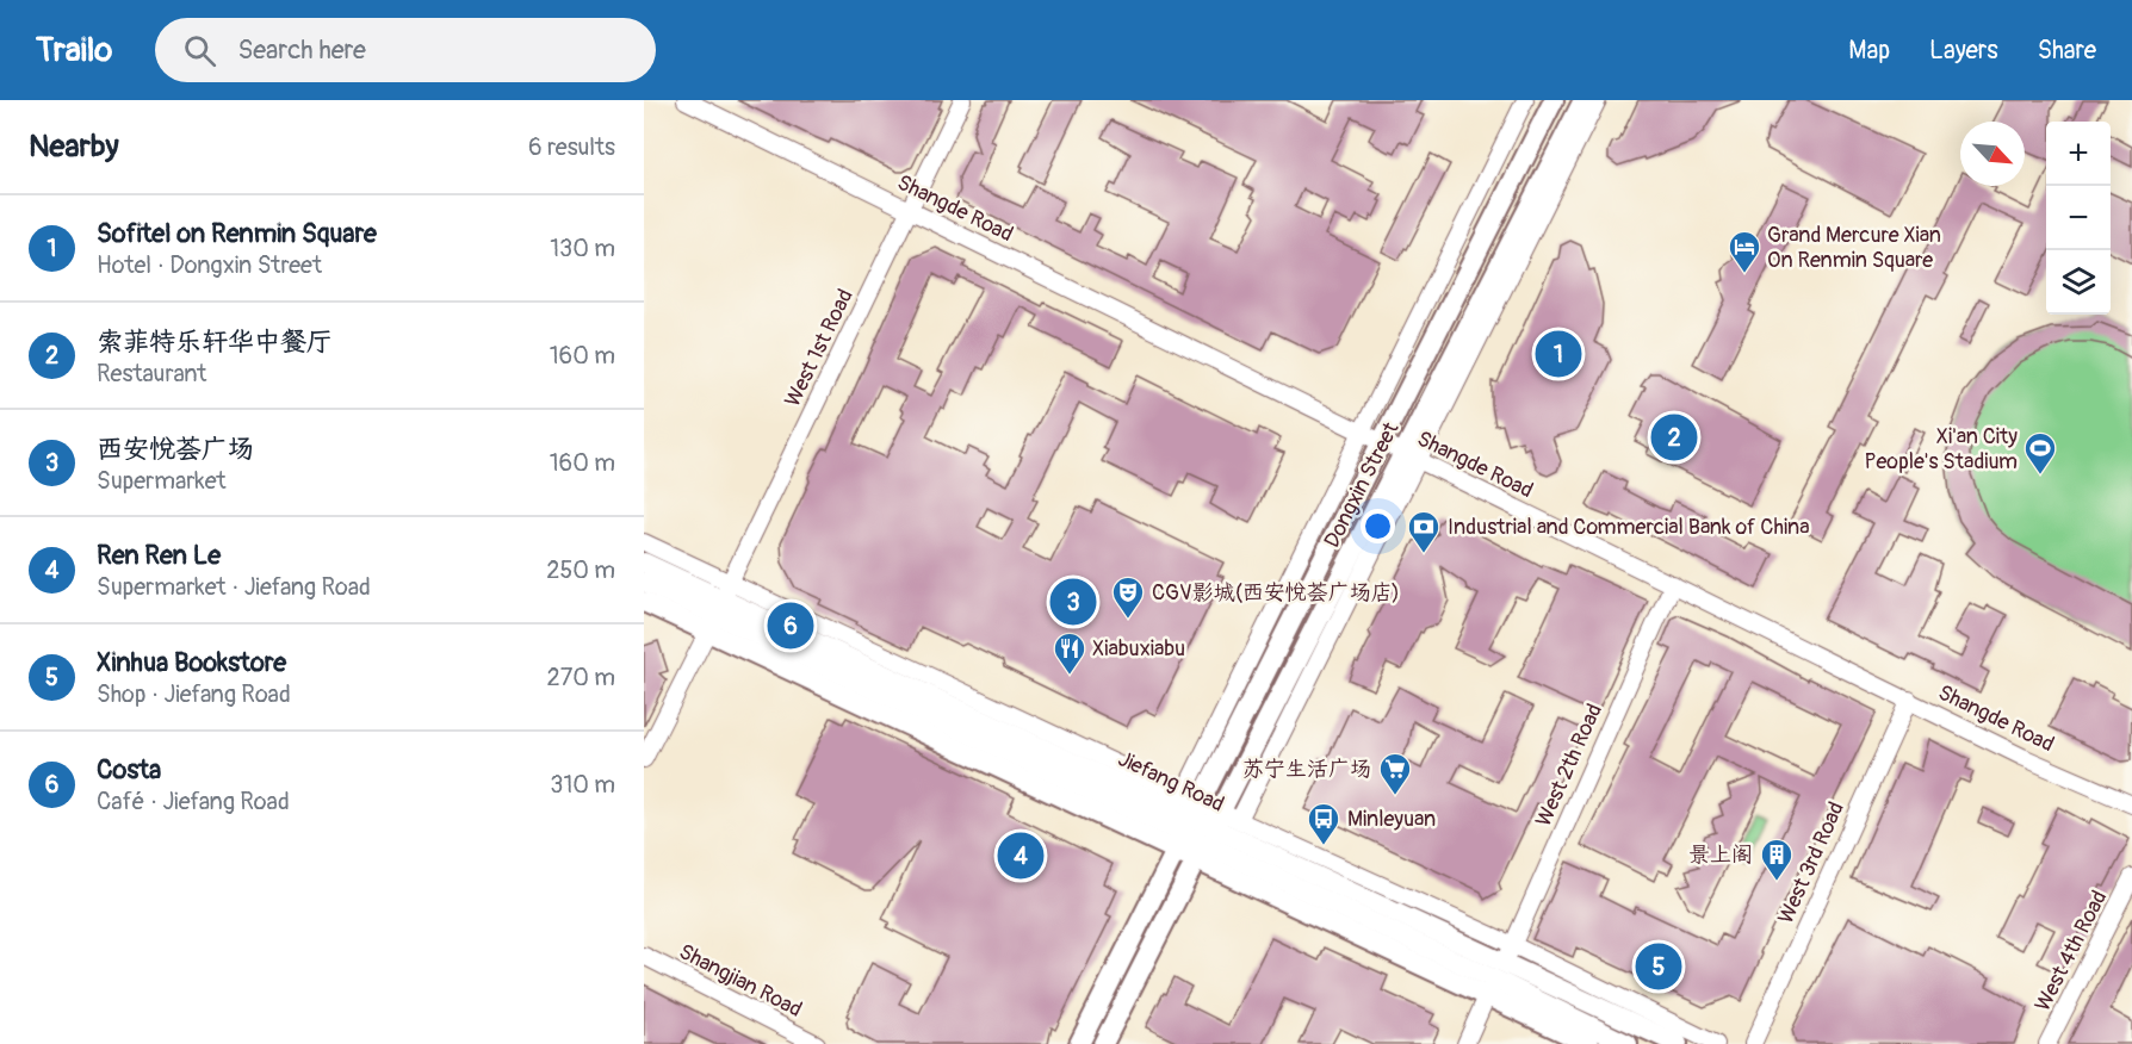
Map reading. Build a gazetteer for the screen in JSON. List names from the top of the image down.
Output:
{
  "streets": {
    "main road": ["Dongxin Street", "Jiefang Road"],
    "street": [
      "Shangde Road",
      "West 1st Road",
      "West 2th Road",
      "West 3rd Road",
      "West 4th Road",
      "Shangjian Road"
    ]
  },
  "crossings": [
    ["Shangde Road", "West 1st Road"],
    ["Shangde Road", "Dongxin Street"],
    ["Shangde Road", "West 2th Road"],
    ["Shangde Road", "West 3rd Road"],
    ["West 1st Road", "Jiefang Road"],
    ["Dongxin Street", "Jiefang Road"],
    ["West 2th Road", "Jiefang Road"]
  ],
  "places": {
    "hotel": ["Grand Mercure Xian On Renmin Square"],
    "sports": ["Xi'an City People's Stadium"],
    "bank": ["Industrial and Commercial Bank of China"],
    "theatre": ["CGV影城(西安悦荟广场店)"],
    "restaurant": ["Xiabuxiabu"],
    "supermarket": ["苏宁生活广场"],
    "bus stop": ["Minleyuan"],
    "building": ["景上阁"]
  },
  "north": "bottom right",
  "page": {
    "header": "Trailo",
    "search": "Search here",
    "nav": ["Map", "Layers", "Share"],
    "heading": ["Nearby", "6 results"],
    "map_buttons": ["+", "−"],
    "list": [
      {
        "mark": "1",
        "name": "Sofitel on Renmin Square",
        "note": "Hotel · Dongxin Street",
        "value": "130 m"
      },
      {
        "mark": "2",
        "name": "索菲特乐轩华中餐厅",
        "note": "Restaurant",
        "value": "160 m"
      },
      {
        "mark": "3",
        "name": "西安悦荟广场",
        "note": "Supermarket",
        "value": "160 m"
      },
      {
        "mark": "4",
        "name": "Ren Ren Le",
        "note": "Supermarket · Jiefang Road",
        "value": "250 m"
      },
      {
        "mark": "5",
        "name": "Xinhua Bookstore",
        "note": "Shop · Jiefang Road",
        "value": "270 m"
      },
      {
        "mark": "6",
        "name": "Costa",
        "note": "Café · Jiefang Road",
        "value": "310 m"
      }
    ],
    "pins": [
      "1",
      "2",
      "3",
      "6",
      "4",
      "5"
    ]
  }
}
